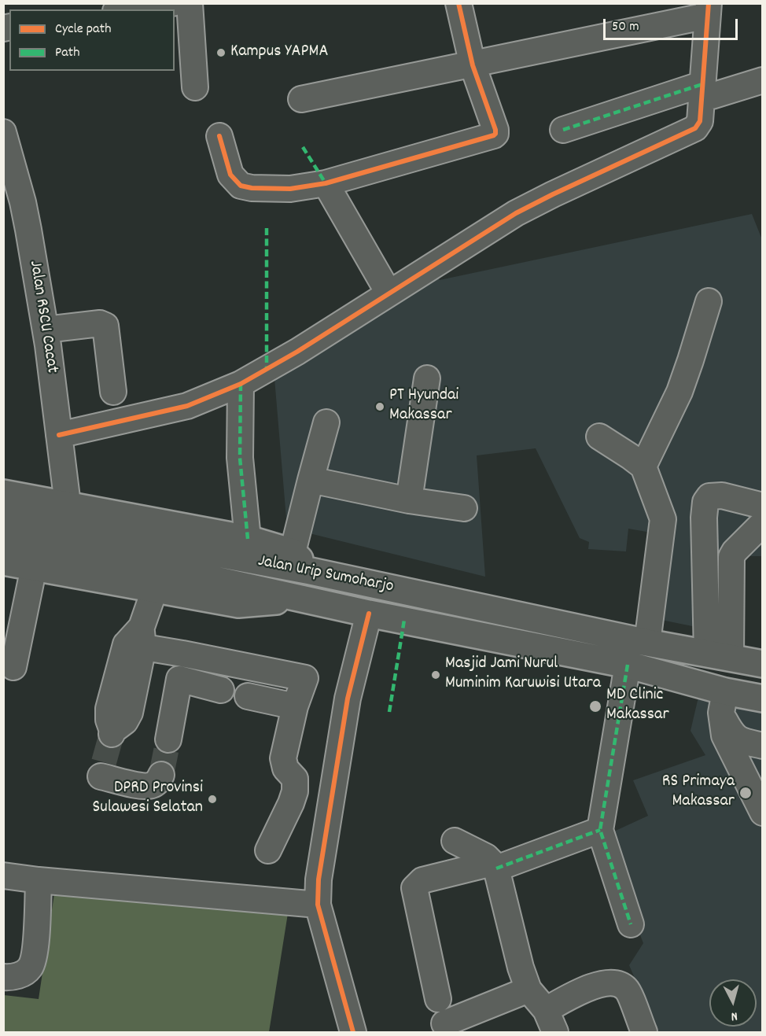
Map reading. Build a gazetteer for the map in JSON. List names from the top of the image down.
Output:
{
  "streets": {
    "highway": ["Jalan Urip Sumoharjo"],
    "street": ["Jalan RSCU Cacat"]
  },
  "places": [
    "Kampus YAPMA",
    "PT Hyundai Makassar",
    "Masjid Jami Nurul Muminim Karuwisi Utara",
    "MD Clinic Makassar",
    "RS Primaya Makassar",
    "DPRD Provinsi Sulawesi Selatan"
  ],
  "legend": ["Cycle path", "Path"],
  "scale_bar": "50 m",
  "north": "bottom"
}
